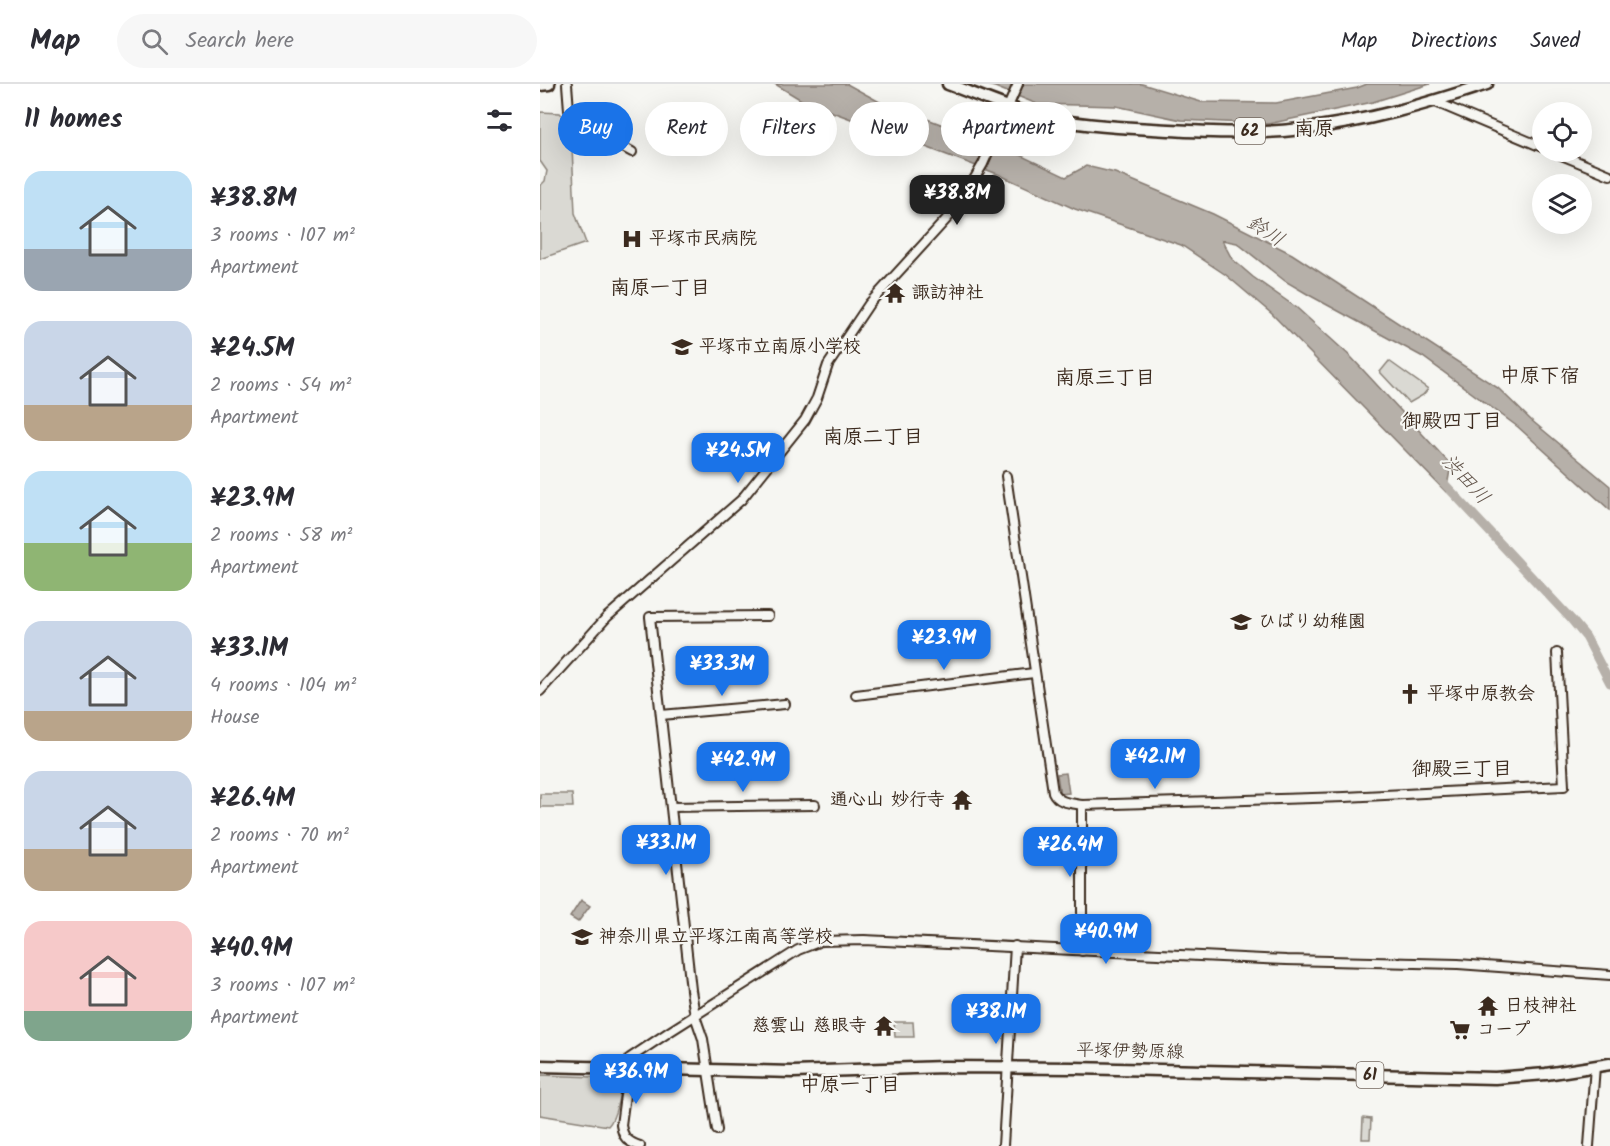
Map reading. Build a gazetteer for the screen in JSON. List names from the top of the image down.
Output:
{
  "streets": {
    "main road": ["62", "平塚伊勢原線", "61"]
  },
  "districts": [
    "南原",
    "南原一丁目",
    "中原下宿",
    "南原三丁目",
    "御殿四丁目",
    "南原二丁目",
    "御殿三丁目",
    "中原一丁目"
  ],
  "water": ["鈴川", "渋田川"],
  "places": {
    "hospital": ["平塚市民病院"],
    "temple": [
      "諏訪神社",
      "通心山 妙行寺",
      "日枝神社",
      "慈雲山 慈眼寺"
    ],
    "school or university": ["平塚市立南原小学校", "ひばり幼稚園", "神奈川県立平塚江南高等学校"],
    "church": ["平塚中原教会"],
    "supermarket": ["コープ"]
  },
  "page": {
    "header": "Map",
    "search": "Search here",
    "nav": ["Map", "Directions", "Saved"],
    "heading": "11 homes",
    "chip": [
      "Buy",
      "Rent",
      "Filters",
      "New",
      "Apartment"
    ],
    "list": [
      {
        "name": "¥38.8M",
        "note": "3 rooms · 107 m² · Apartment"
      },
      {
        "name": "¥24.5M",
        "note": "2 rooms · 54 m² · Apartment"
      },
      {
        "name": "¥23.9M",
        "note": "2 rooms · 58 m² · Apartment"
      },
      {
        "name": "¥33.1M",
        "note": "4 rooms · 104 m² · House"
      },
      {
        "name": "¥26.4M",
        "note": "2 rooms · 70 m² · Apartment"
      },
      {
        "name": "¥40.9M",
        "note": "3 rooms · 107 m² · Apartment"
      }
    ],
    "price": [
      "¥38.8M",
      "¥24.5M",
      "¥23.9M",
      "¥33.3M",
      "¥42.1M",
      "¥42.9M",
      "¥33.1M",
      "¥26.4M",
      "¥40.9M",
      "¥38.1M",
      "¥36.9M"
    ]
  }
}
